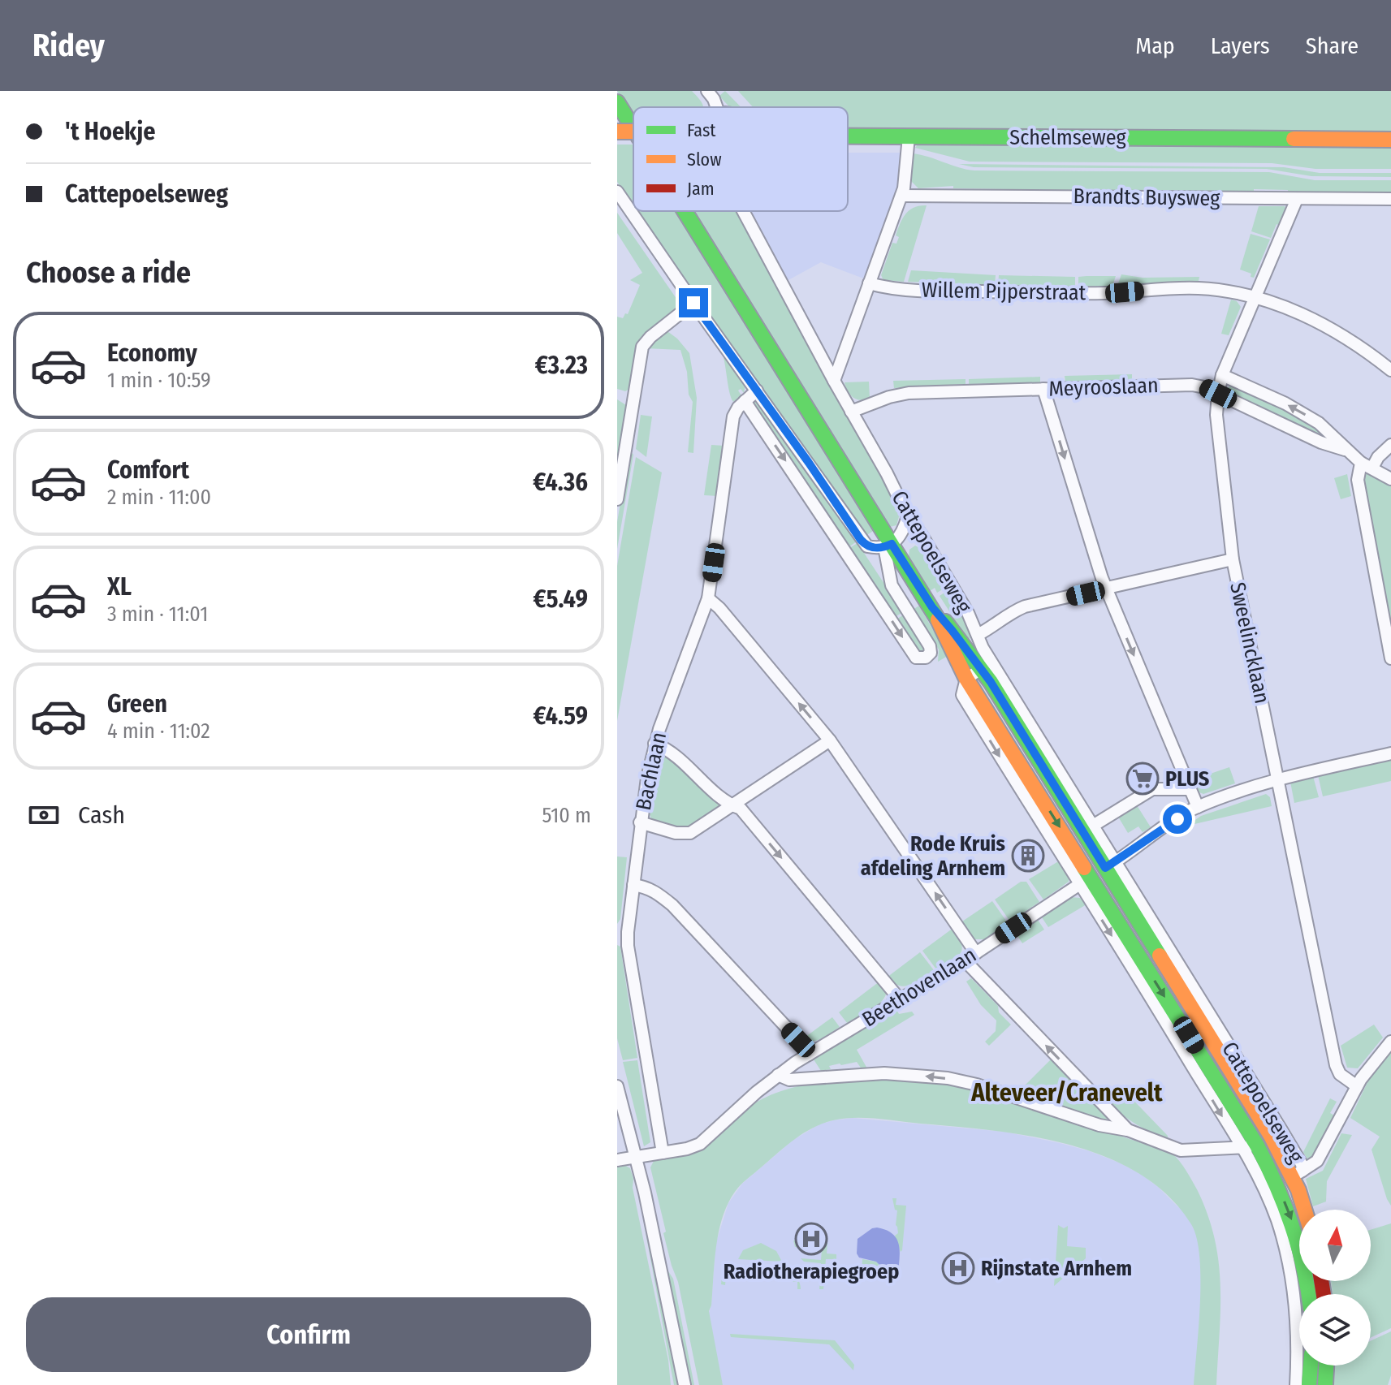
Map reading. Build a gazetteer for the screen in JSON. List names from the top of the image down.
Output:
{
  "streets": {
    "street": [
      "Schelmseweg",
      "Brandts Buysweg",
      "Willem Pijperstraat",
      "Meyrooslaan",
      "Cattepoelseweg",
      "Sweelincklaan",
      "Bachlaan",
      "Beethovenlaan"
    ]
  },
  "crossings": [
    ["Brandts Buysweg", "Sweelincklaan"],
    ["Willem Pijperstraat", "Sweelincklaan"],
    ["Meyrooslaan", "Cattepoelseweg"],
    ["Meyrooslaan", "Sweelincklaan"],
    ["Cattepoelseweg", "Bachlaan"],
    ["Cattepoelseweg", "Beethovenlaan"],
    ["Sweelincklaan", "Beethovenlaan"],
    ["Bachlaan", "Beethovenlaan"]
  ],
  "districts": ["Alteveer/Cranevelt"],
  "places": {
    "supermarket": ["PLUS"],
    "building": ["Rode Kruis afdeling Arnhem"],
    "hospital": ["Radiotherapiegroep", "Rijnstate Arnhem"]
  },
  "legend": ["Fast", "Slow", "Jam"],
  "north": "top",
  "page": {
    "header": "Ridey",
    "nav": ["Map", "Layers", "Share"],
    "banner": ["'t Hoekje", "Cattepoelseweg"],
    "heading": "Choose a ride",
    "list": [
      {
        "name": "Economy",
        "note": "1 min · 10:59",
        "value": "€3.23"
      },
      {
        "name": "Comfort",
        "note": "2 min · 11:00",
        "value": "€4.36"
      },
      {
        "name": "XL",
        "note": "3 min · 11:01",
        "value": "€5.49"
      },
      {
        "name": "Green",
        "note": "4 min · 11:02",
        "value": "€4.59"
      }
    ],
    "pay": ["Cash", "510 m"],
    "buttons": "Confirm"
  }
}
